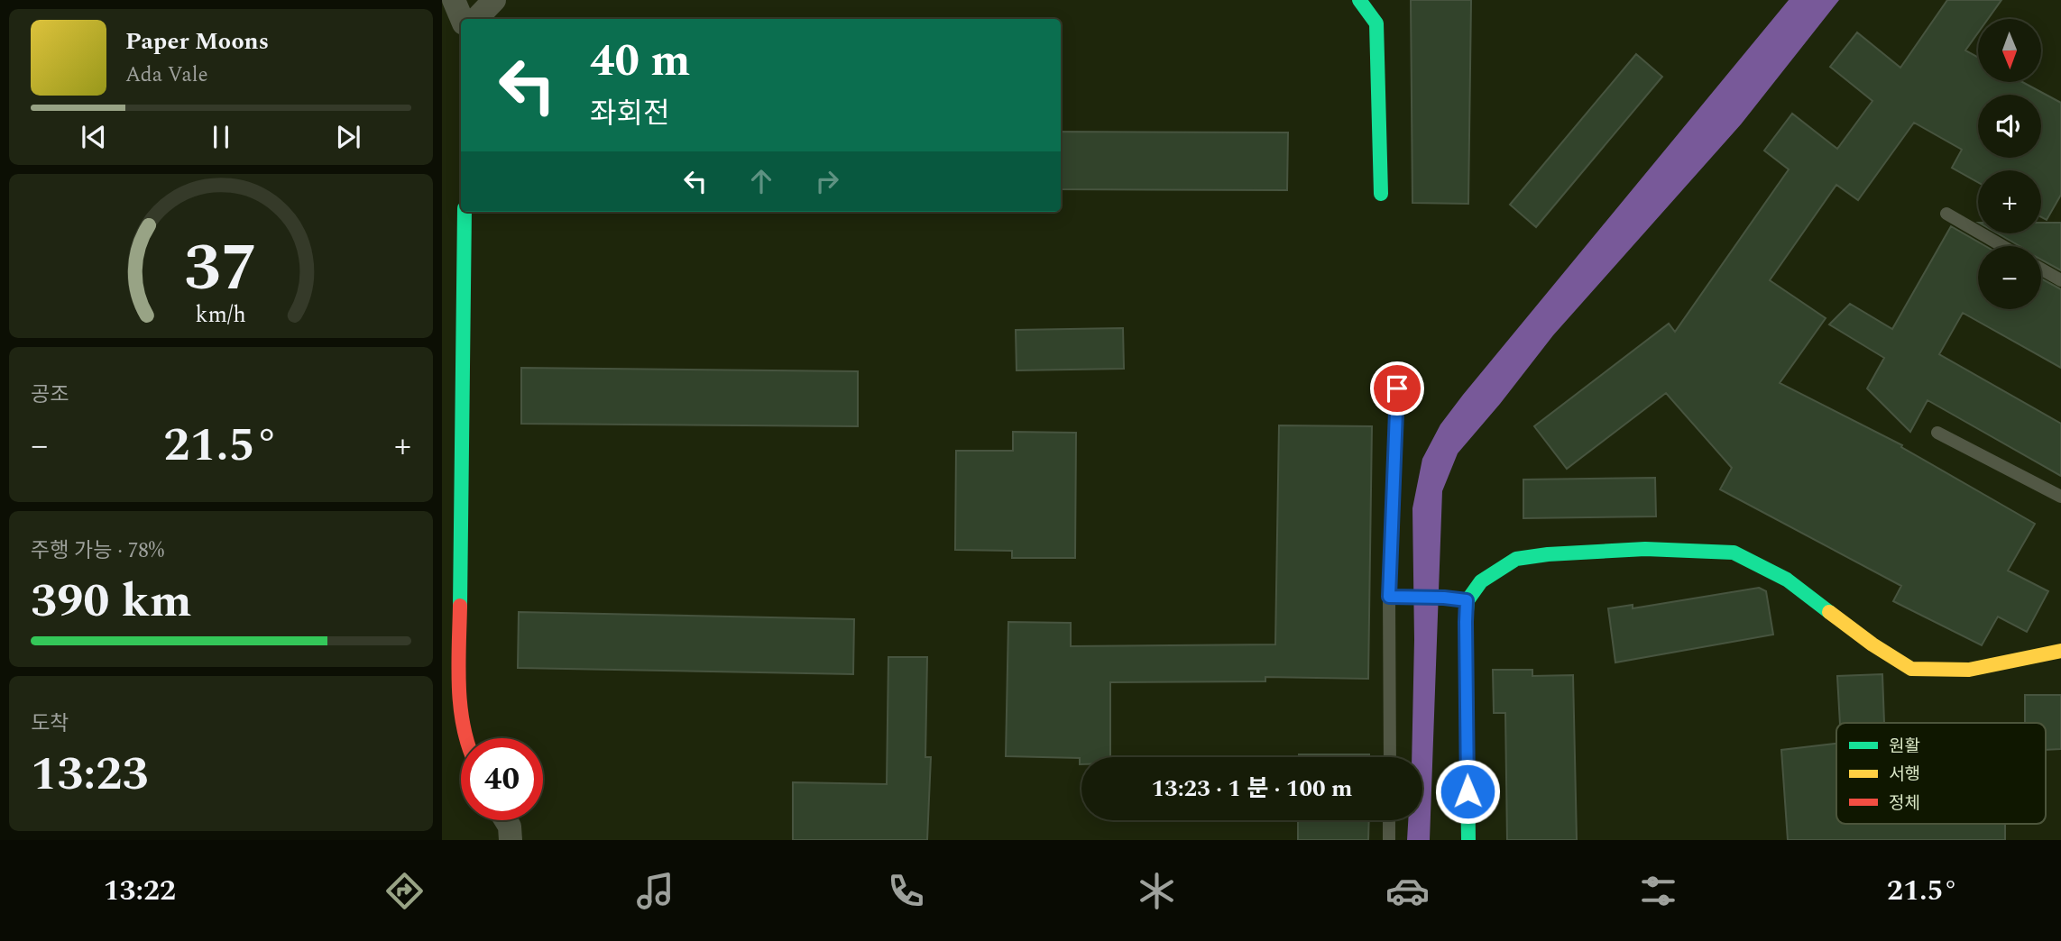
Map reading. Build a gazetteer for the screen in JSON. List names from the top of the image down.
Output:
{
  "legend": ["원활", "서행", "정체"],
  "north": "bottom",
  "page": {
    "map_buttons": ["+", "−"],
    "turn": ["40 m", "좌회전"],
    "song": ["Paper Moons", "Ada Vale"],
    "tile": [
      "공조",
      ["주행 가능 · 78%", "390 km"],
      ["도착", "13:23"]
    ],
    "heat": ["−", "21.5°", "+"],
    "limit": "40",
    "trip": "13:23 · 1 분 · 100 m",
    "tabs": ["13:22", "21.5°"],
    "gauge": ["37", "km/h"]
  }
}
